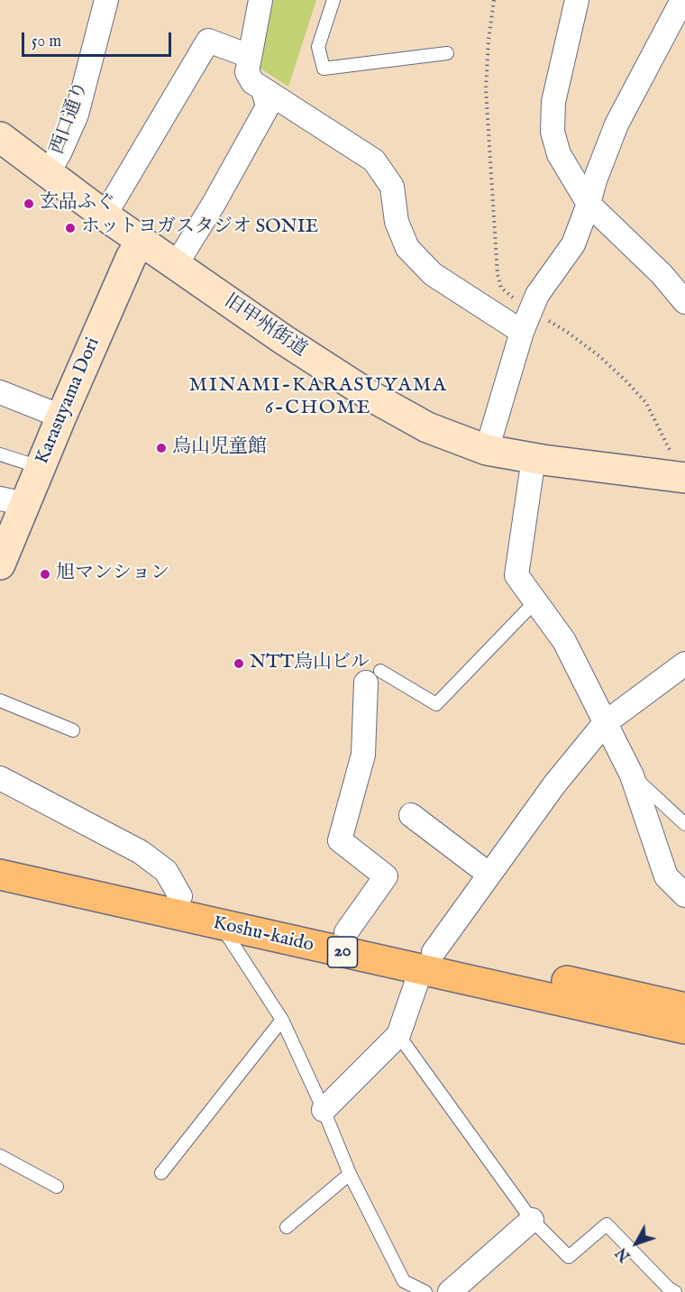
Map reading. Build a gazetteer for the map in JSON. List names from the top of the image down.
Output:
{
  "streets": {
    "highway": ["Koshu-kaido", "20"],
    "street": ["西口通り", "旧甲州街道", "Karasuyama Dori"]
  },
  "crossings": [
    ["西口通り", "旧甲州街道"],
    ["旧甲州街道", "Karasuyama Dori"]
  ],
  "districts": ["MINAMI-KARASUYAMA 6-CHOME"],
  "places": [
    "玄品ふぐ",
    "ホットヨガスタジオ SONIE",
    "烏山児童館",
    "旭マンション",
    "NTT烏山ビル"
  ],
  "scale_bar": "50 m",
  "north": "bottom left"
}
